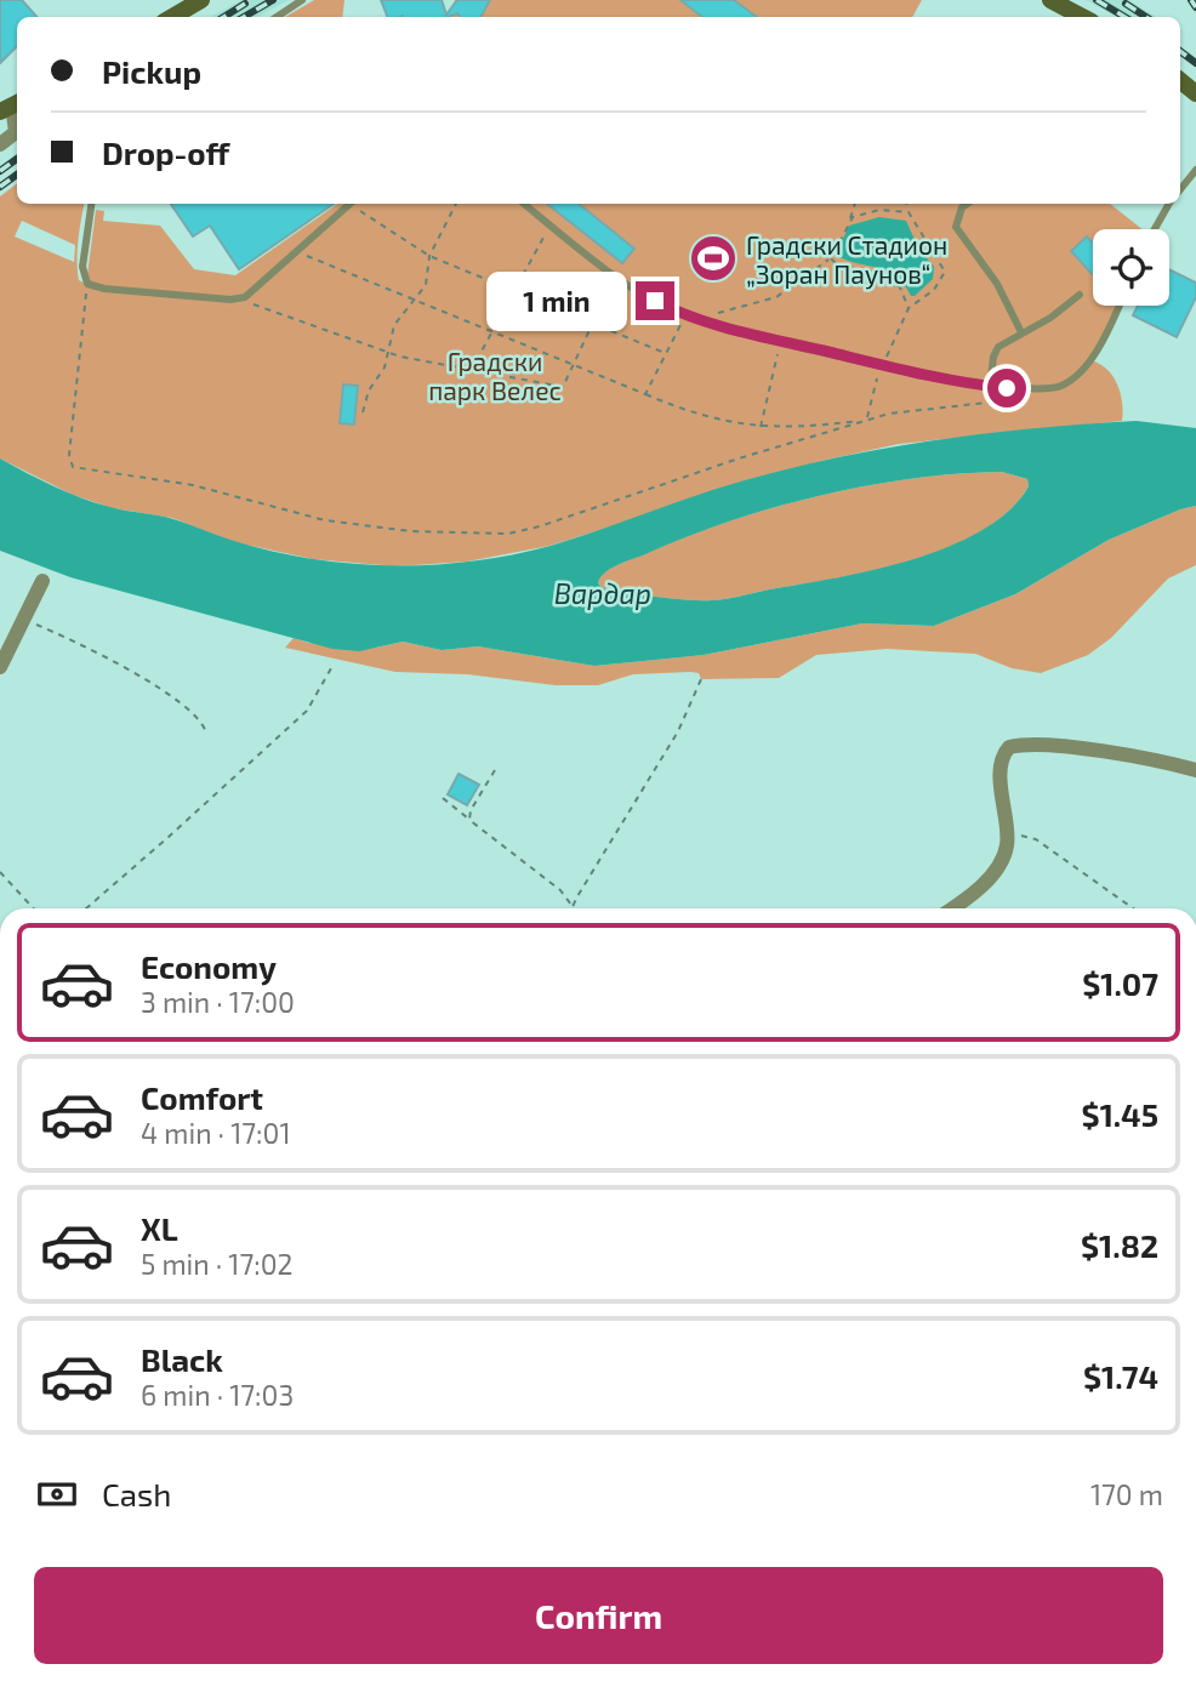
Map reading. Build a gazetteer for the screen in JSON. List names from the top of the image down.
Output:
{
  "water": ["Вардар"],
  "parks": ["Градски парк Велес"],
  "places": {
    "sports": ["Градски Стадион „Зоран Паунов“"]
  },
  "page": {
    "banner": ["Pickup", "Drop-off"],
    "bubble": "1 min",
    "list": [
      {
        "name": "Economy",
        "note": "3 min · 17:00",
        "value": "$1.07"
      },
      {
        "name": "Comfort",
        "note": "4 min · 17:01",
        "value": "$1.45"
      },
      {
        "name": "XL",
        "note": "5 min · 17:02",
        "value": "$1.82"
      },
      {
        "name": "Black",
        "note": "6 min · 17:03",
        "value": "$1.74"
      }
    ],
    "pay": ["Cash", "170 m"],
    "buttons": "Confirm"
  }
}
